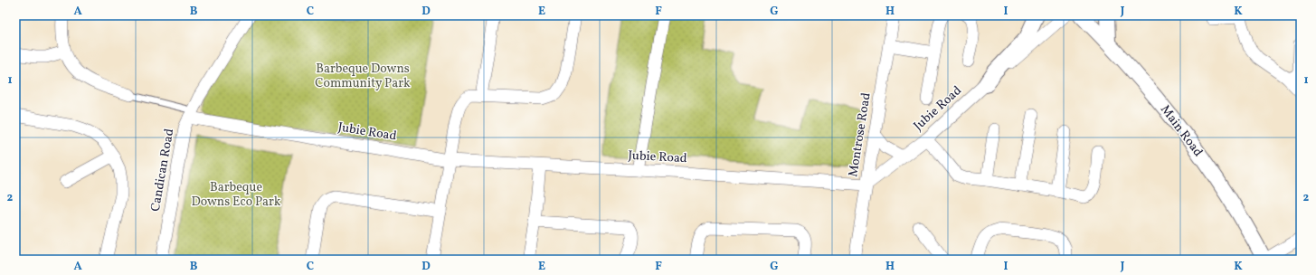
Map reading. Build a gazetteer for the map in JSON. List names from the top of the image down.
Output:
{
  "streets": {
    "street": [
      "Jubie Road",
      "Main Road",
      "Montrose Road",
      "Candican Road"
    ]
  },
  "crossings": [
    ["Jubie Road", "Montrose Road"],
    ["Jubie Road", "Candican Road"]
  ],
  "parks": ["Barbeque Downs Community Park", "Barbeque Downs Eco Park"],
  "grid": {
    "columns": [
      "A",
      "B",
      "C",
      "D",
      "E",
      "F",
      "G",
      "H",
      "I",
      "J",
      "K"
    ],
    "rows": ["1", "2"]
  }
}
